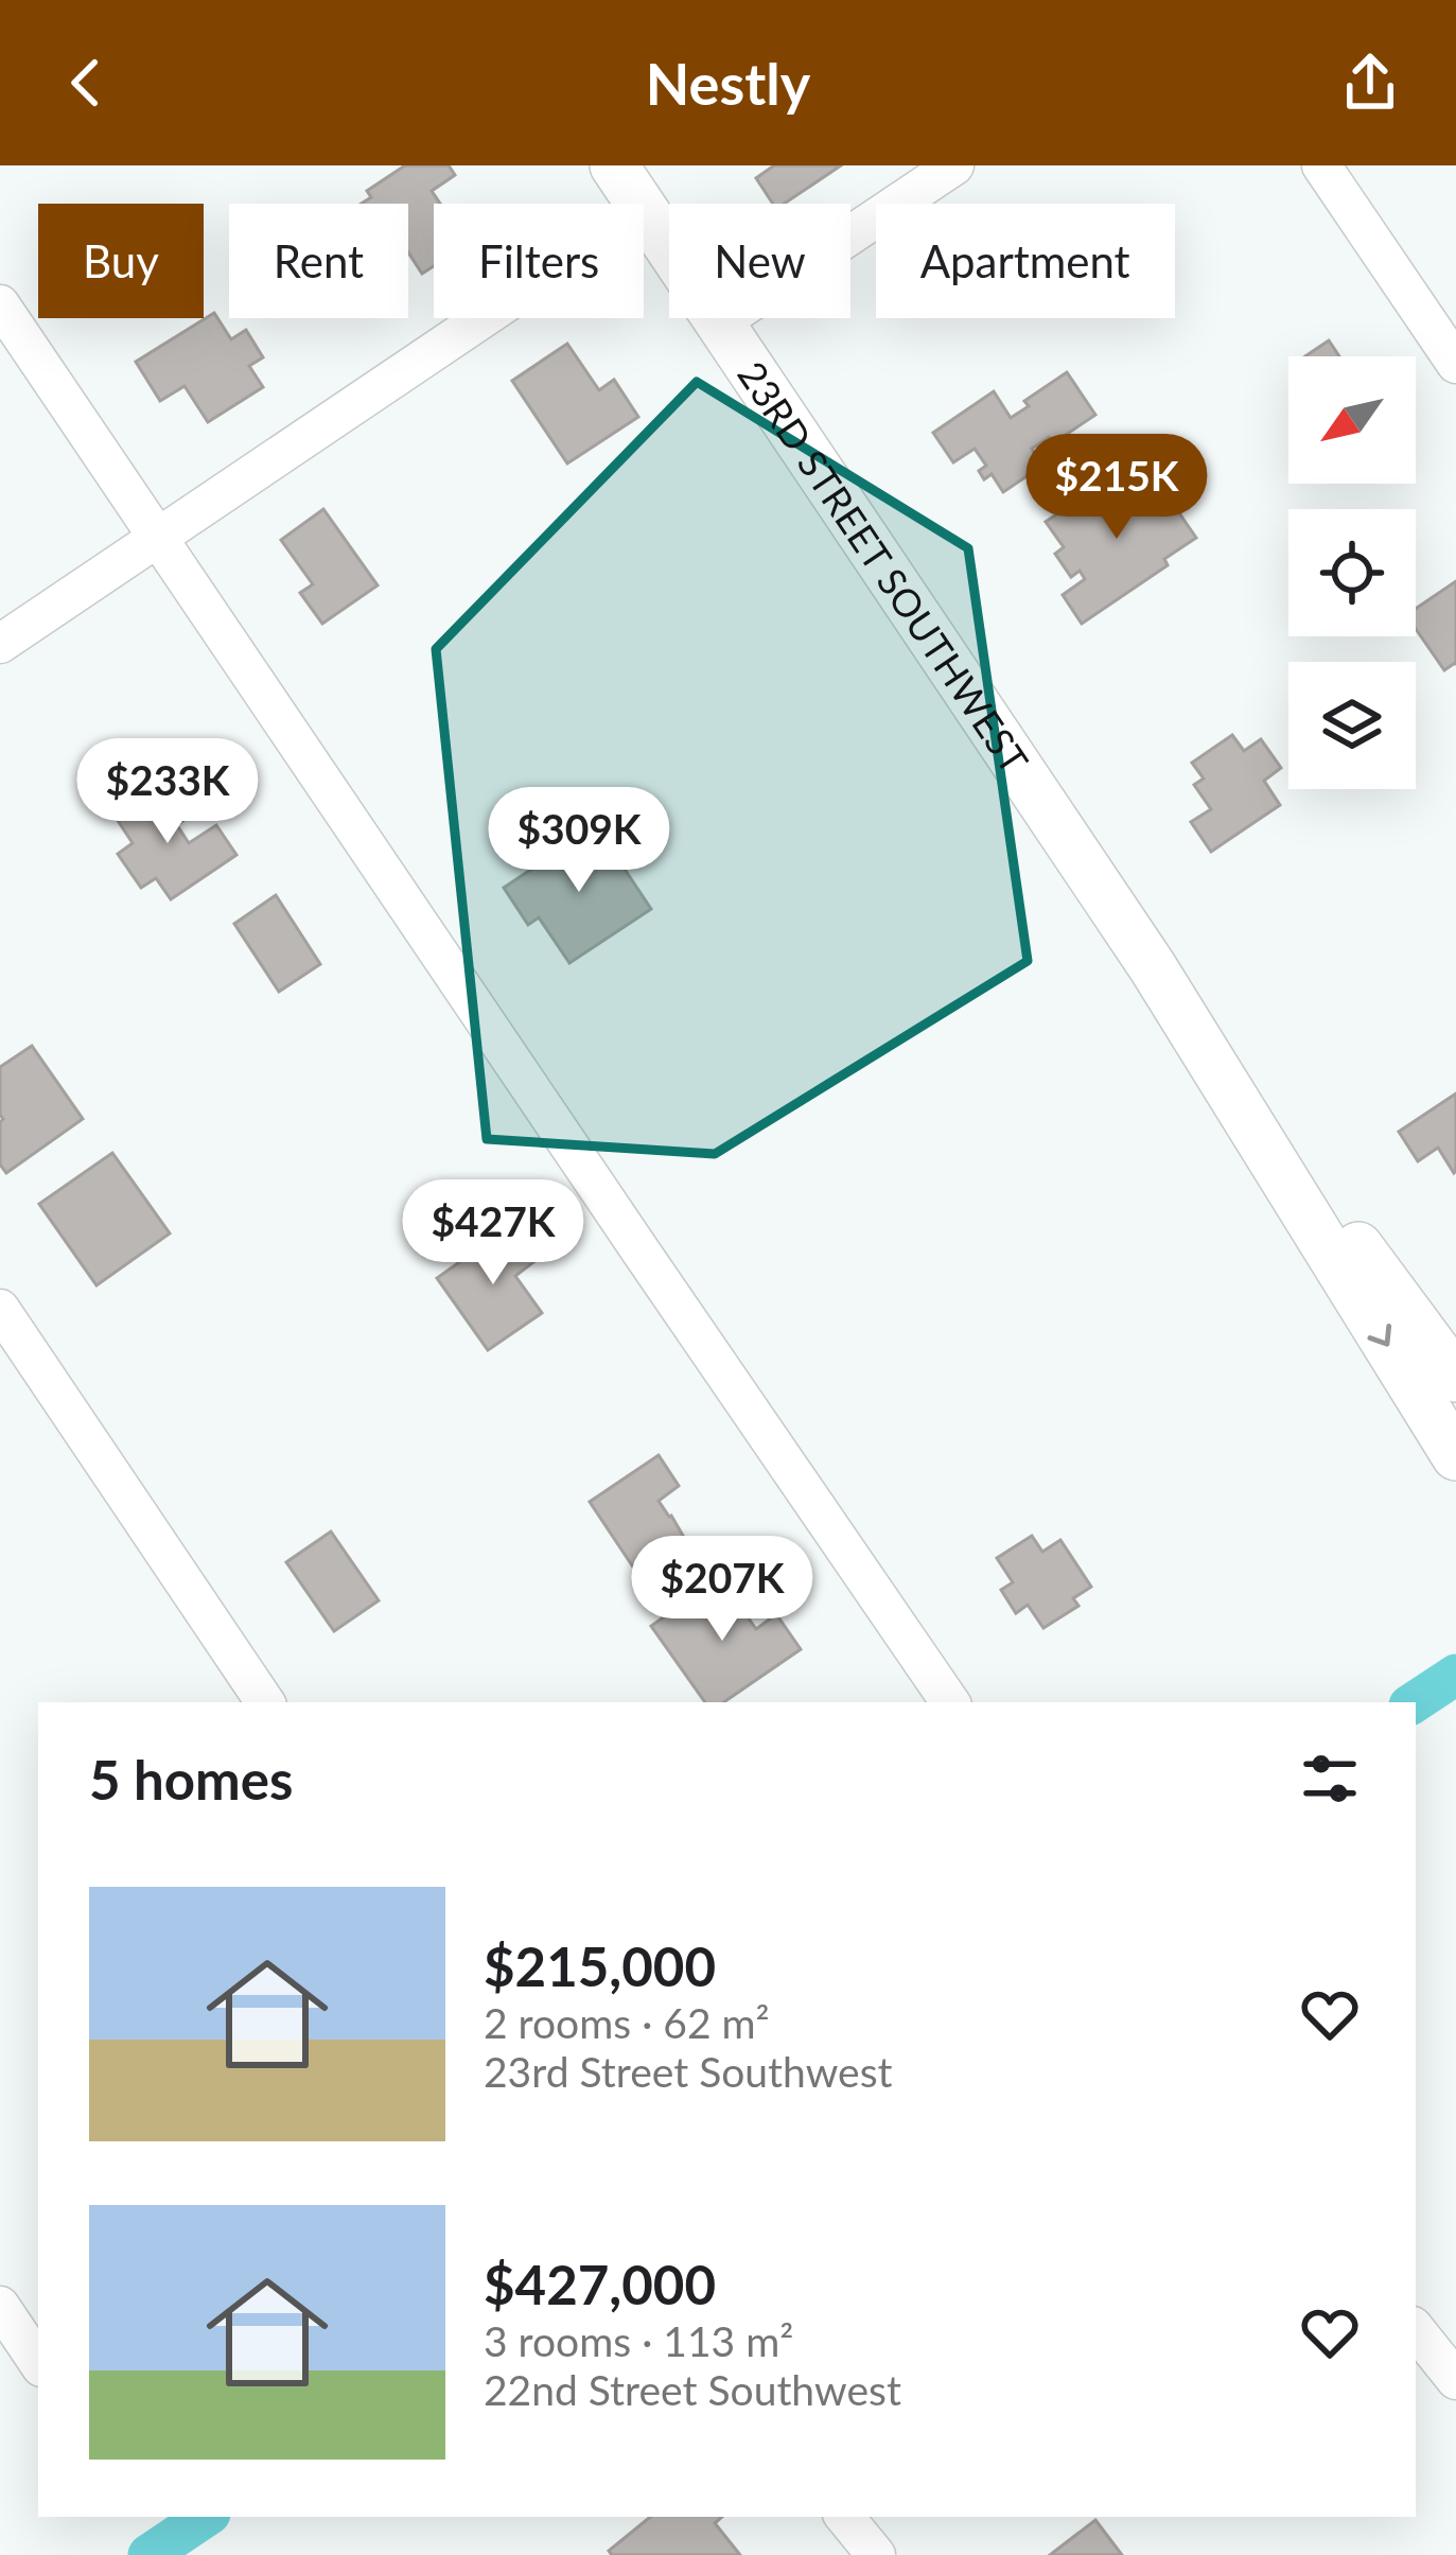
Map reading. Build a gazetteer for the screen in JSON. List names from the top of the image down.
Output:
{
  "streets": {
    "street": ["23RD STREET SOUTHWEST"]
  },
  "north": "bottom left",
  "page": {
    "header": "Nestly",
    "chip": [
      "Buy",
      "Rent",
      "Filters",
      "New",
      "Apartment"
    ],
    "price": [
      "$215K",
      "$233K",
      "$309K",
      "$427K",
      "$207K"
    ],
    "heading": "5 homes",
    "list": [
      {
        "name": "$215,000",
        "note": "2 rooms · 62 m² · 23rd Street Southwest"
      },
      {
        "name": "$427,000",
        "note": "3 rooms · 113 m² · 22nd Street Southwest"
      }
    ]
  }
}
